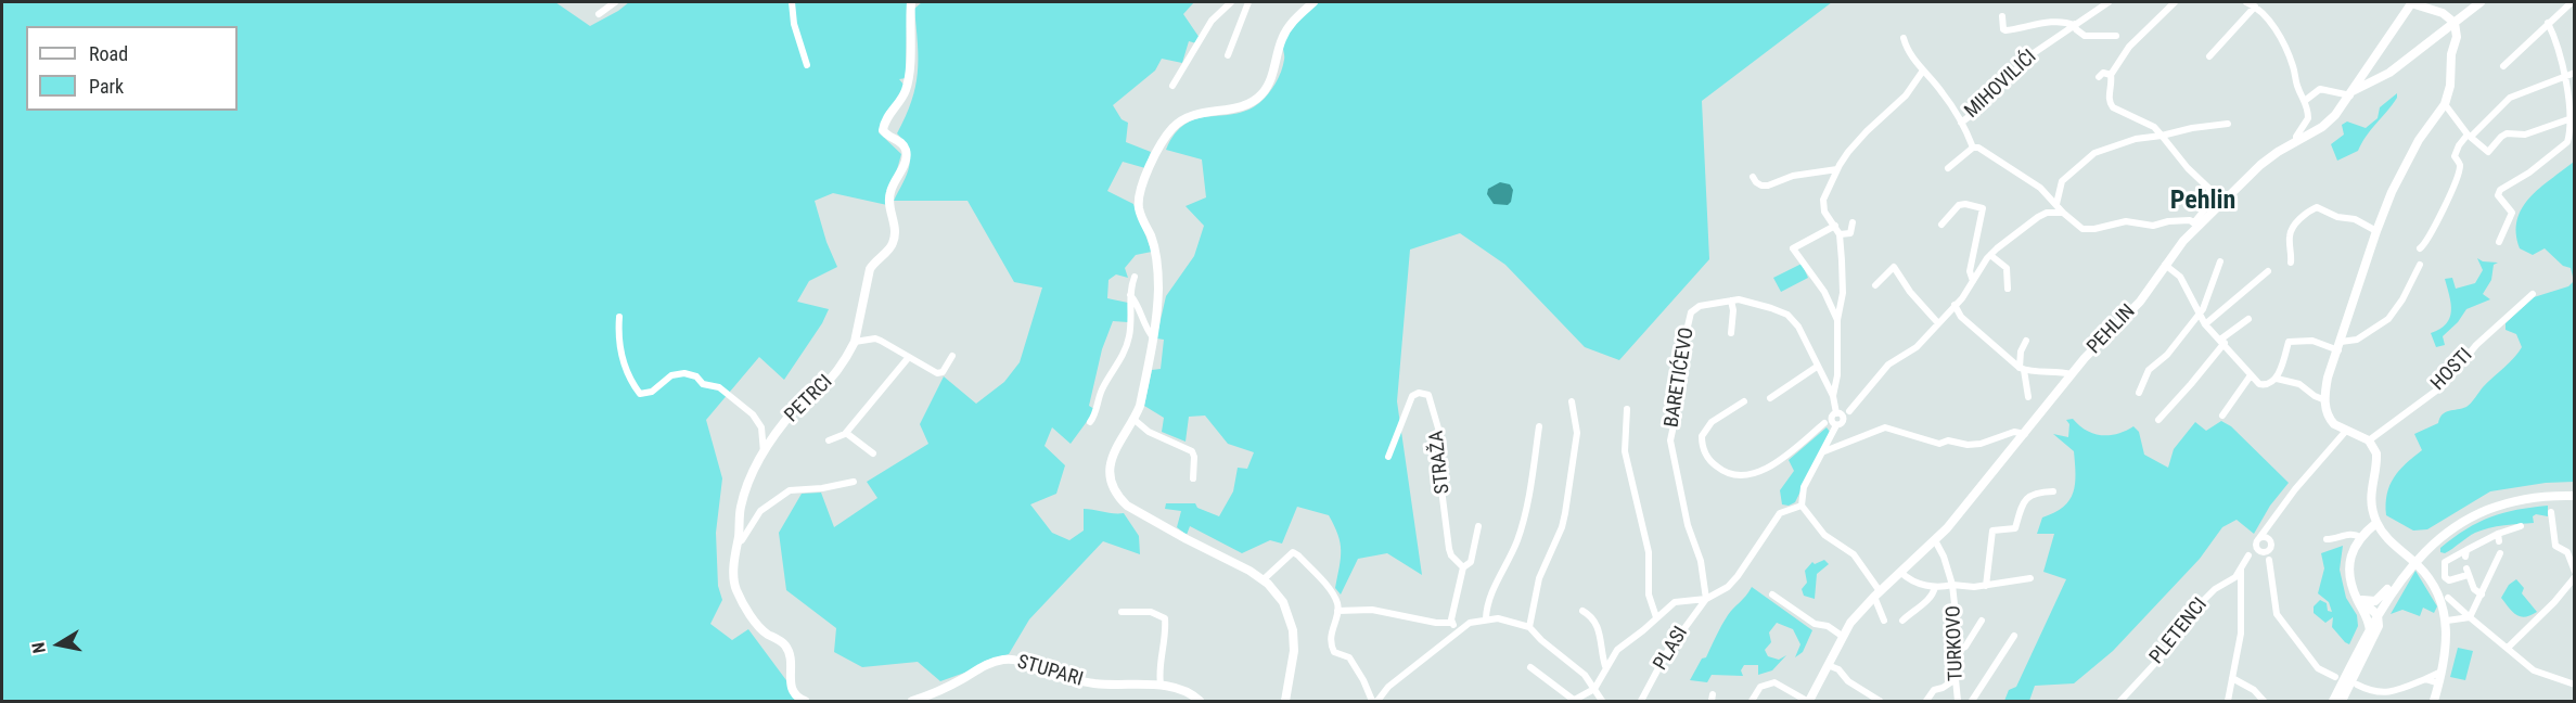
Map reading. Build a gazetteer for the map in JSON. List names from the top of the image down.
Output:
{
  "streets": {
    "street": [
      "MIHOVILIĆI",
      "PEHLIN",
      "HOSTI",
      "BARETIĆEVO",
      "PETRCI",
      "STRAŽA",
      "PLETENCI",
      "TURKOVO",
      "PLASI",
      "STUPARI"
    ]
  },
  "crossings": [
    ["MIHOVILIĆI", "PEHLIN"],
    ["PEHLIN", "TURKOVO"],
    ["BARETIĆEVO", "PLASI"]
  ],
  "districts": ["Pehlin"],
  "legend": ["Road", "Park"],
  "north": "left"
}
